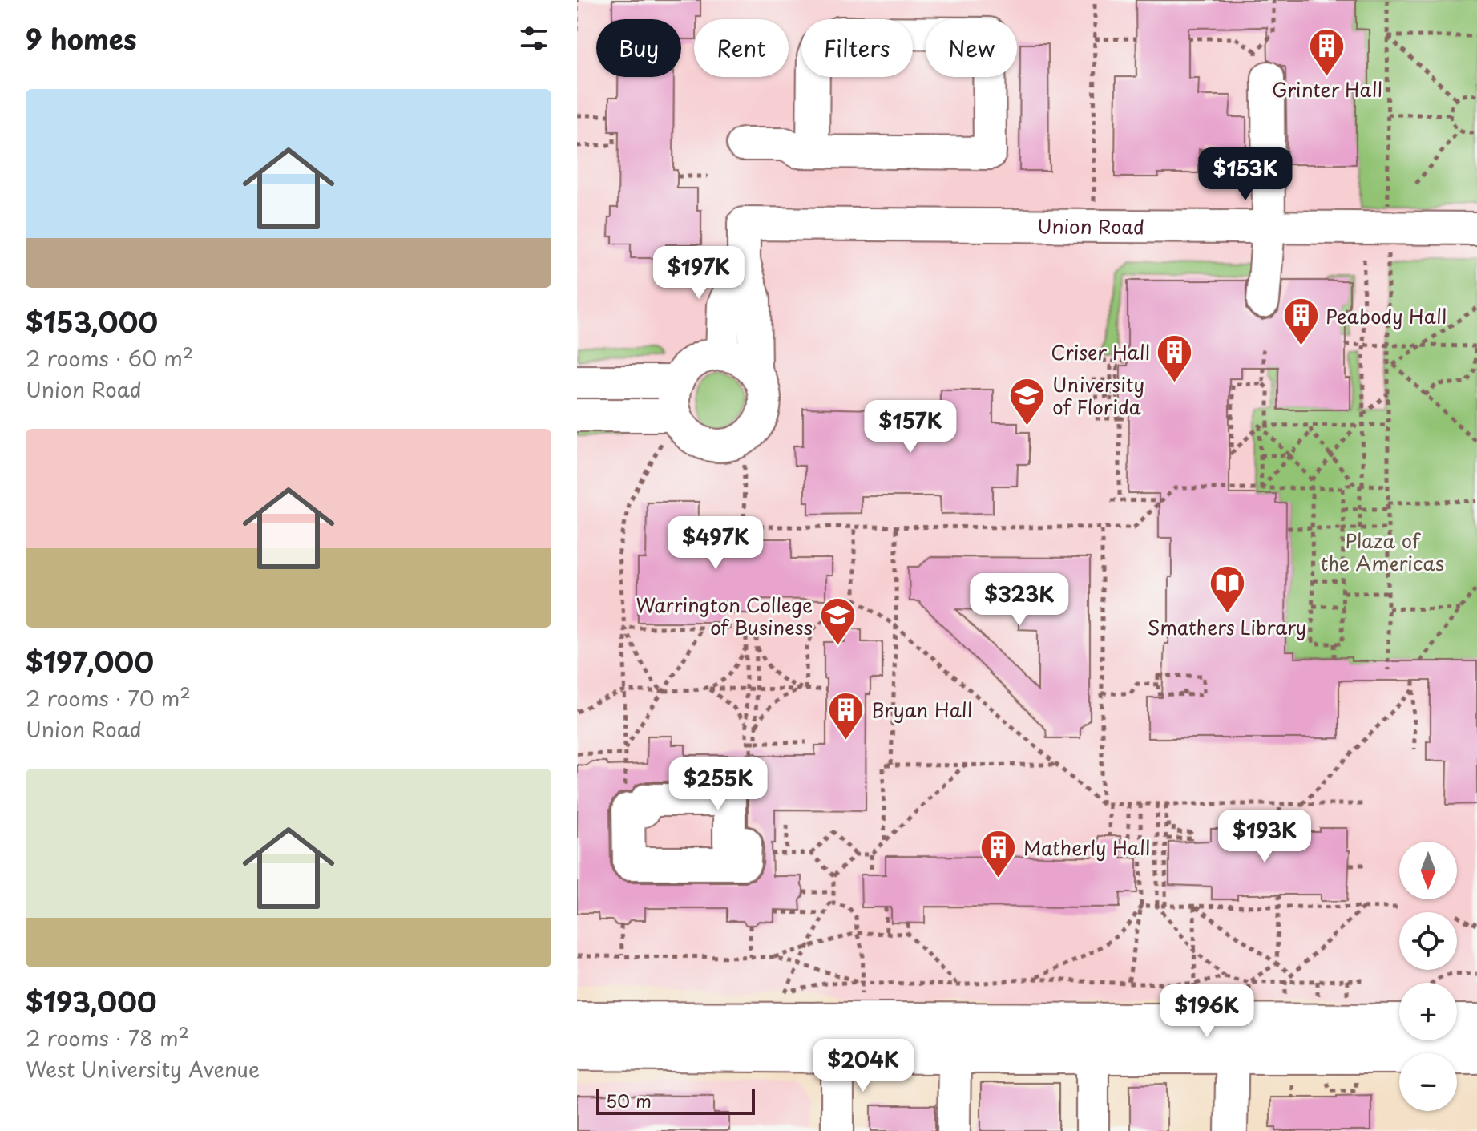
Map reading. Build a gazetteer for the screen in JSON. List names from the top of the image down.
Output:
{
  "streets": {
    "street": ["Union Road"]
  },
  "parks": ["Plaza of the Americas"],
  "places": {
    "building": [
      "Grinter Hall",
      "Peabody Hall",
      "Criser Hall",
      "Bryan Hall",
      "Matherly Hall"
    ],
    "school or university": ["University of Florida", "Warrington College of Business"],
    "library": ["Smathers Library"]
  },
  "scale_bar": "50 m",
  "north": "bottom",
  "page": {
    "heading": "9 homes",
    "chip": [
      "Buy",
      "Rent",
      "Filters",
      "New"
    ],
    "list": [
      {
        "name": "$153,000",
        "note": "2 rooms · 60 m² · Union Road"
      },
      {
        "name": "$197,000",
        "note": "2 rooms · 70 m² · Union Road"
      },
      {
        "name": "$193,000",
        "note": "2 rooms · 78 m² · West University Avenue"
      }
    ],
    "price": [
      "$153K",
      "$197K",
      "$157K",
      "$497K",
      "$323K",
      "$255K",
      "$193K",
      "$196K",
      "$204K"
    ],
    "map_buttons": ["+", "−"],
    "scale": "50 m"
  }
}
